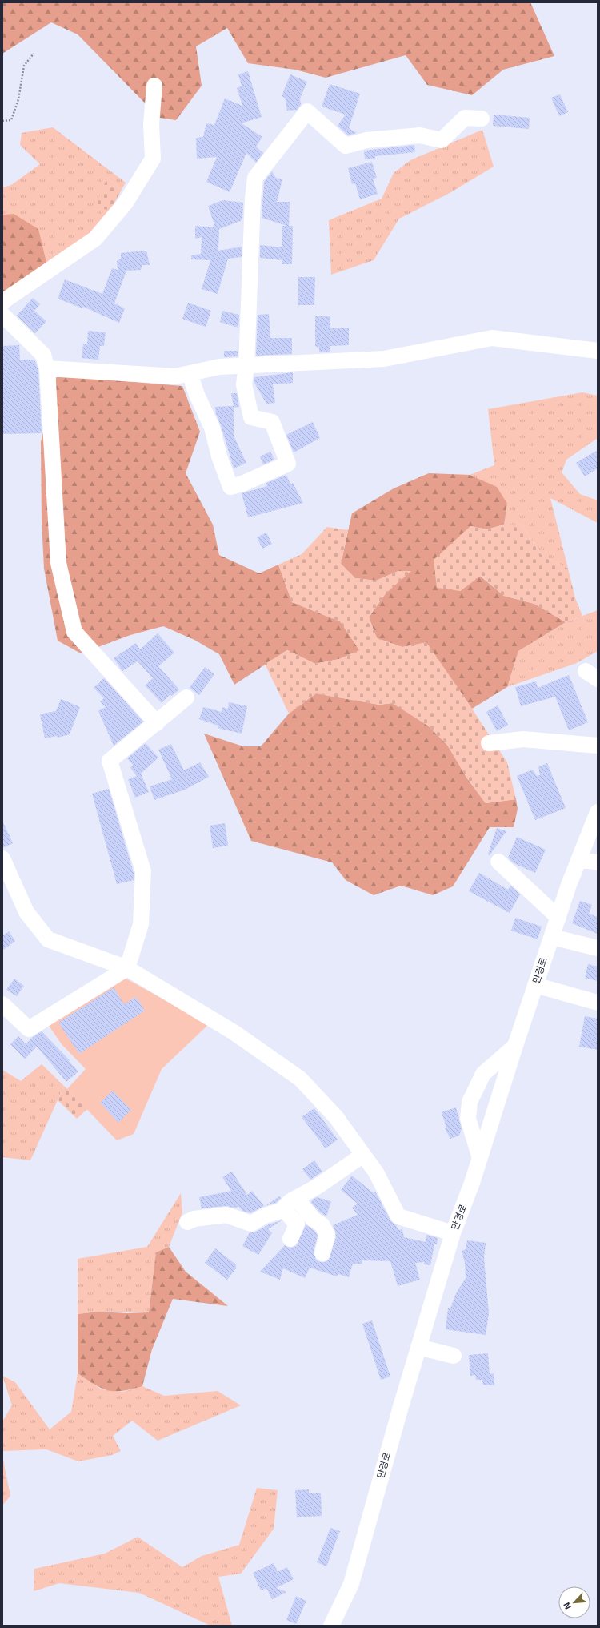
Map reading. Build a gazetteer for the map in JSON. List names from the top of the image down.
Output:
{
  "streets": {
    "street": ["만경로"]
  },
  "north": "bottom left"
}
